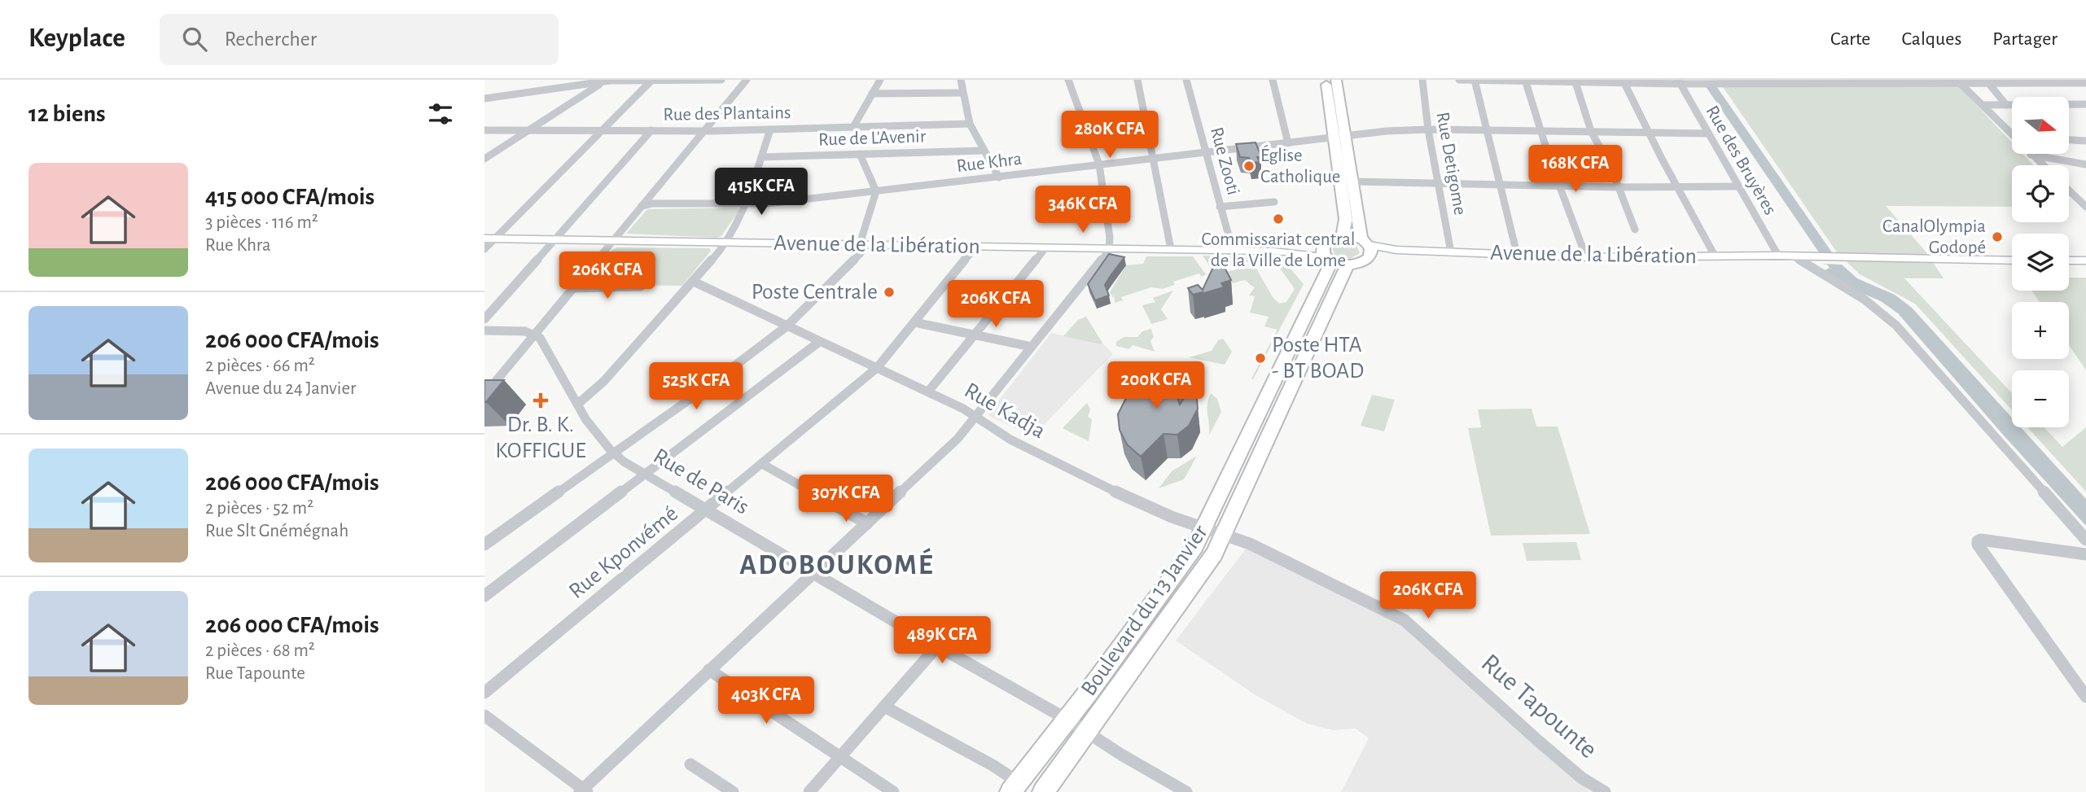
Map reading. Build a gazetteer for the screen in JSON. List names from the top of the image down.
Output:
{
  "streets": {
    "highway": ["Boulevard du 13 Janvier"],
    "main road": ["Avenue de la Libération"],
    "street": [
      "Rue des Plantains",
      "Rue de L'Avenir",
      "Rue des Bruyères",
      "Rue Zooti",
      "Rue Khra",
      "Rue Detigome",
      "Rue Kadja",
      "Rue de Paris",
      "Rue Kponvémé",
      "Rue Tapounte"
    ]
  },
  "crossings": [
    ["Rue des Bruyères", "Avenue de la Libération"],
    ["Rue Zooti", "Rue Khra"],
    ["Rue Zooti", "Avenue de la Libération"],
    ["Rue Detigome", "Avenue de la Libération"],
    ["Avenue de la Libération", "Rue Kponvémé"],
    ["Avenue de la Libération", "Boulevard du 13 Janvier"],
    ["Rue Kadja", "Rue Kponvémé"],
    ["Rue Kadja", "Boulevard du 13 Janvier"],
    ["Rue Kadja", "Rue Tapounte"],
    ["Rue de Paris", "Rue Kponvémé"],
    ["Rue de Paris", "Boulevard du 13 Janvier"],
    ["Boulevard du 13 Janvier", "Rue Tapounte"]
  ],
  "districts": ["ADOBOUKOMÉ"],
  "places": {
    "other": [
      "Église Catholique",
      "Commissariat central de la Ville de Lome",
      "CanalOlympia Godopé",
      "Poste Centrale",
      "Poste HTA - BT BOAD"
    ],
    "health": ["Dr. B. K. KOFFIGUE"]
  },
  "north": "right",
  "page": {
    "header": "Keyplace",
    "search": "Rechercher",
    "nav": ["Carte", "Calques", "Partager"],
    "heading": "12 biens",
    "map_buttons": ["+", "−"],
    "price": [
      "280K CFA",
      "168K CFA",
      "415K CFA",
      "346K CFA",
      "206K CFA",
      "206K CFA",
      "200K CFA",
      "525K CFA",
      "307K CFA",
      "206K CFA",
      "489K CFA",
      "403K CFA"
    ],
    "list": [
      {
        "name": "415 000 CFA/mois",
        "note": "3 pièces · 116 m² · Rue Khra"
      },
      {
        "name": "206 000 CFA/mois",
        "note": "2 pièces · 66 m² · Avenue du 24 Janvier"
      },
      {
        "name": "206 000 CFA/mois",
        "note": "2 pièces · 52 m² · Rue Slt Gnémégnah"
      },
      {
        "name": "206 000 CFA/mois",
        "note": "2 pièces · 68 m² · Rue Tapounte"
      }
    ]
  }
}
